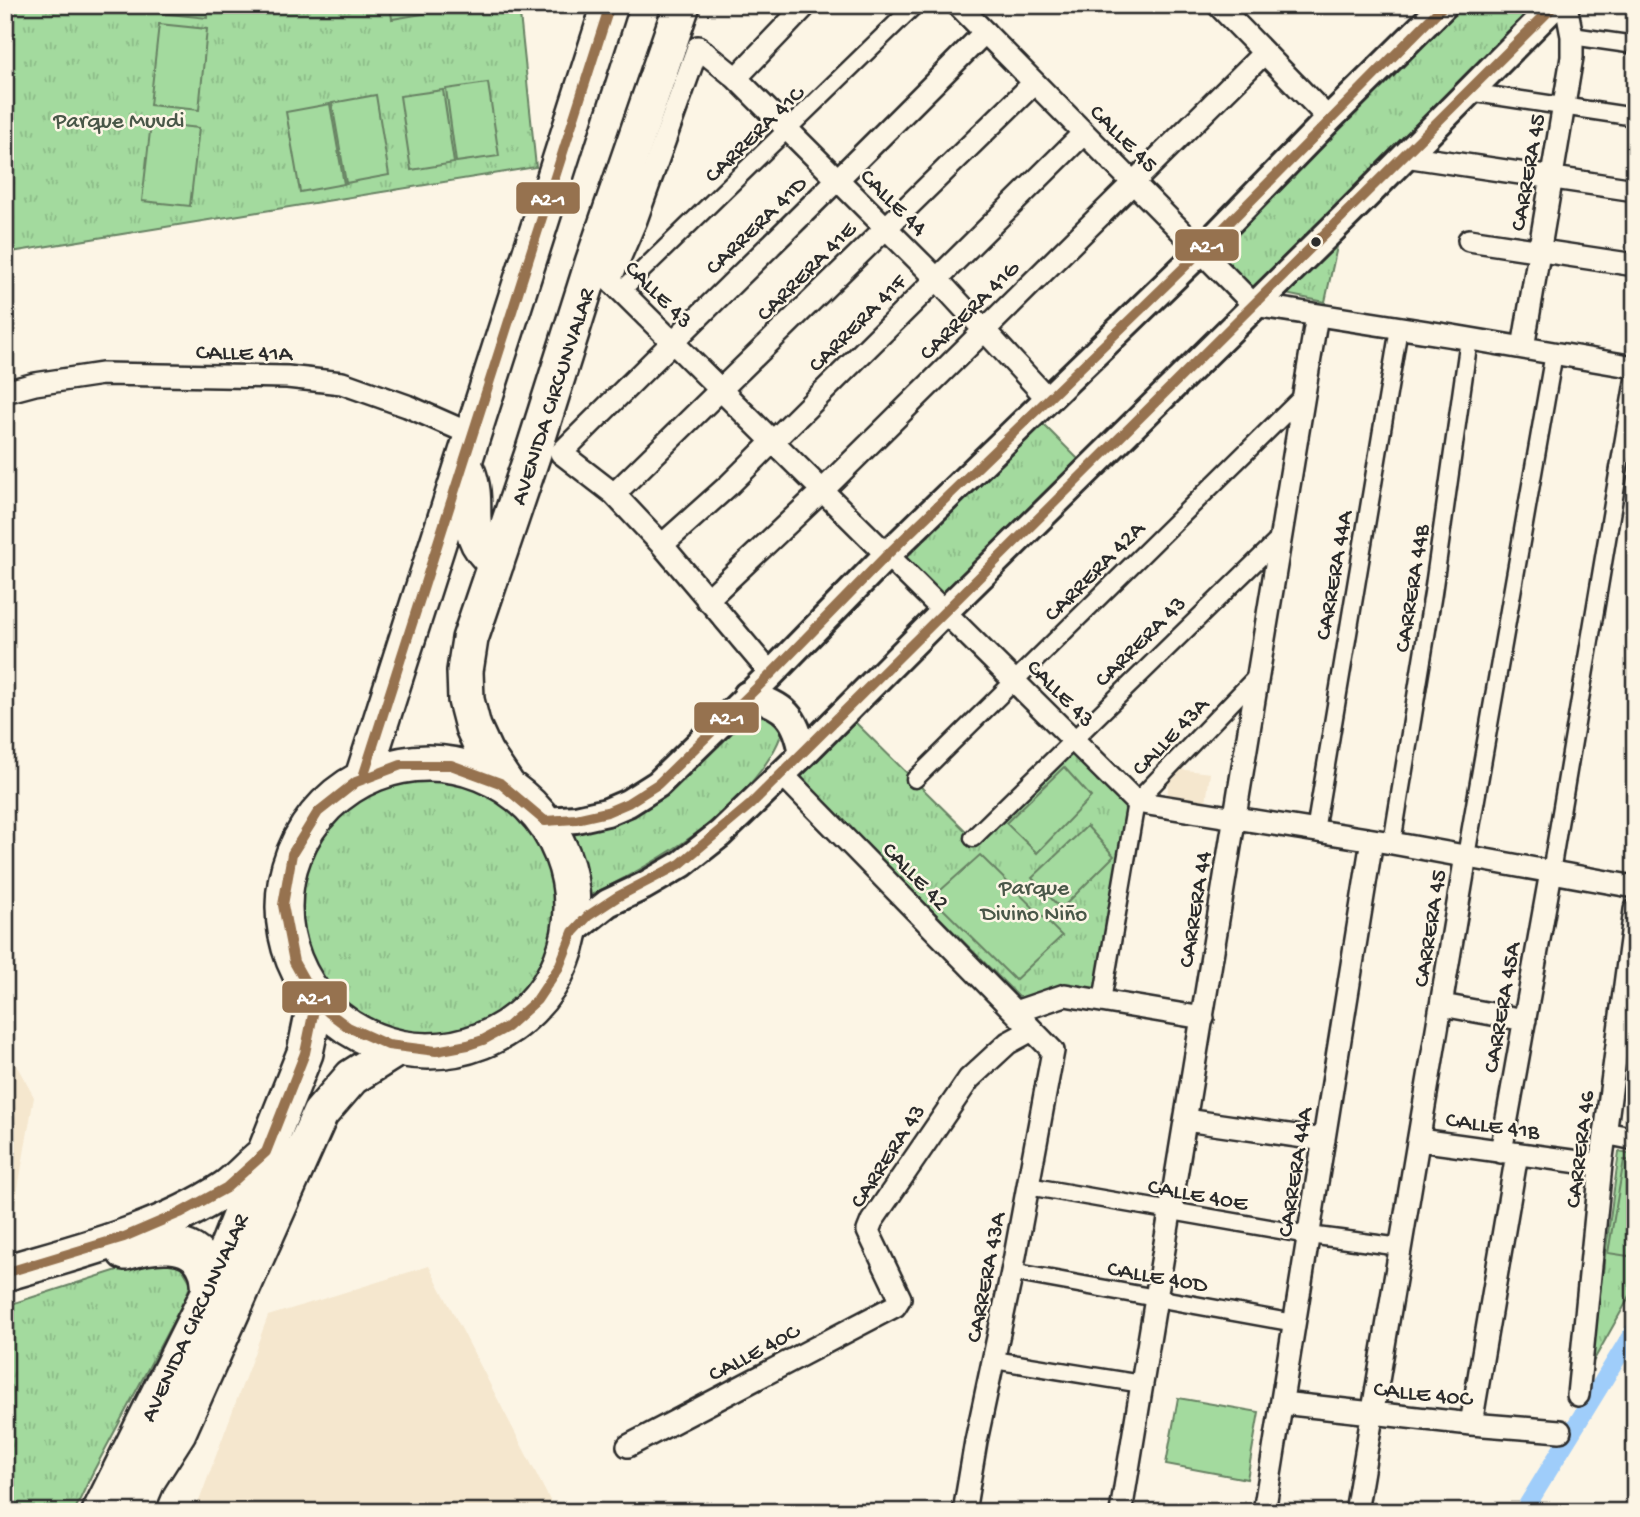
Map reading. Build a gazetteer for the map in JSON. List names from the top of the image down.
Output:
{
  "streets": {
    "highway": ["AVENIDA CIRCUNVALAR"],
    "street": [
      "CARRERA 41C",
      "CALLE 45",
      "CARRERA 45",
      "CALLE 44",
      "CARRERA 41D",
      "CARRERA 41E",
      "CALLE 43",
      "CARRERA 41G",
      "CARRERA 41F",
      "CALLE 41A",
      "CARRERA 42A",
      "CARRERA 44A",
      "CARRERA 44B",
      "CARRERA 43",
      "CALLE 43A",
      "CALLE 42",
      "CARRERA 44",
      "CARRERA 45A",
      "CALLE 41B",
      "CARRERA 46",
      "CALLE 40E",
      "CALLE 40D",
      "CARRERA 43A",
      "CALLE 40C"
    ]
  },
  "crossings": [
    ["CARRERA 41C", "CALLE 44"],
    ["CARRERA 41C", "CALLE 43"],
    ["CARRERA 41C", "AVENIDA CIRCUNVALAR"],
    ["CALLE 45", "CARRERA 41D"],
    ["CALLE 45", "CARRERA 41E"],
    ["CALLE 45", "CARRERA 41G"],
    ["CALLE 45", "CARRERA 41F"],
    ["CARRERA 45", "CALLE 41B"],
    ["CARRERA 45", "CALLE 40E"],
    ["CARRERA 45", "CALLE 40C"],
    ["CALLE 44", "CARRERA 41D"],
    ["CALLE 44", "CARRERA 41E"],
    ["CALLE 44", "CALLE 43"],
    ["CALLE 44", "CARRERA 41G"],
    ["CALLE 44", "CARRERA 41F"],
    ["CALLE 44", "AVENIDA CIRCUNVALAR"],
    ["CARRERA 41D", "CALLE 43"],
    ["CARRERA 41D", "AVENIDA CIRCUNVALAR"],
    ["CARRERA 41E", "CALLE 43"],
    ["CALLE 43", "CARRERA 41G"],
    ["CALLE 43", "CARRERA 41F"],
    ["CALLE 43", "AVENIDA CIRCUNVALAR"],
    ["CALLE 43", "CARRERA 42A"],
    ["CALLE 43", "CARRERA 43"],
    ["CALLE 43", "CALLE 43A"],
    ["CARRERA 42A", "CARRERA 44"],
    ["CARRERA 44A", "CARRERA 44B"],
    ["CARRERA 44A", "CALLE 40E"],
    ["CARRERA 44A", "CALLE 40D"],
    ["CARRERA 44A", "CALLE 40C"],
    ["CARRERA 43", "CALLE 42"],
    ["CARRERA 43", "CARRERA 44"],
    ["CARRERA 43", "CALLE 40C"],
    ["CALLE 43A", "CARRERA 44"],
    ["CALLE 42", "CARRERA 43A"],
    ["CARRERA 44", "CALLE 40E"],
    ["CARRERA 44", "CALLE 40D"],
    ["CARRERA 45A", "CALLE 41B"],
    ["CARRERA 45A", "CALLE 40C"],
    ["CALLE 41B", "CARRERA 46"],
    ["CALLE 40E", "CARRERA 43A"],
    ["CALLE 40D", "CARRERA 43A"]
  ],
  "parks": ["Parque Muvdi", "Parque Divino Niño"],
  "lines": ["transit line A2-1"]
}
